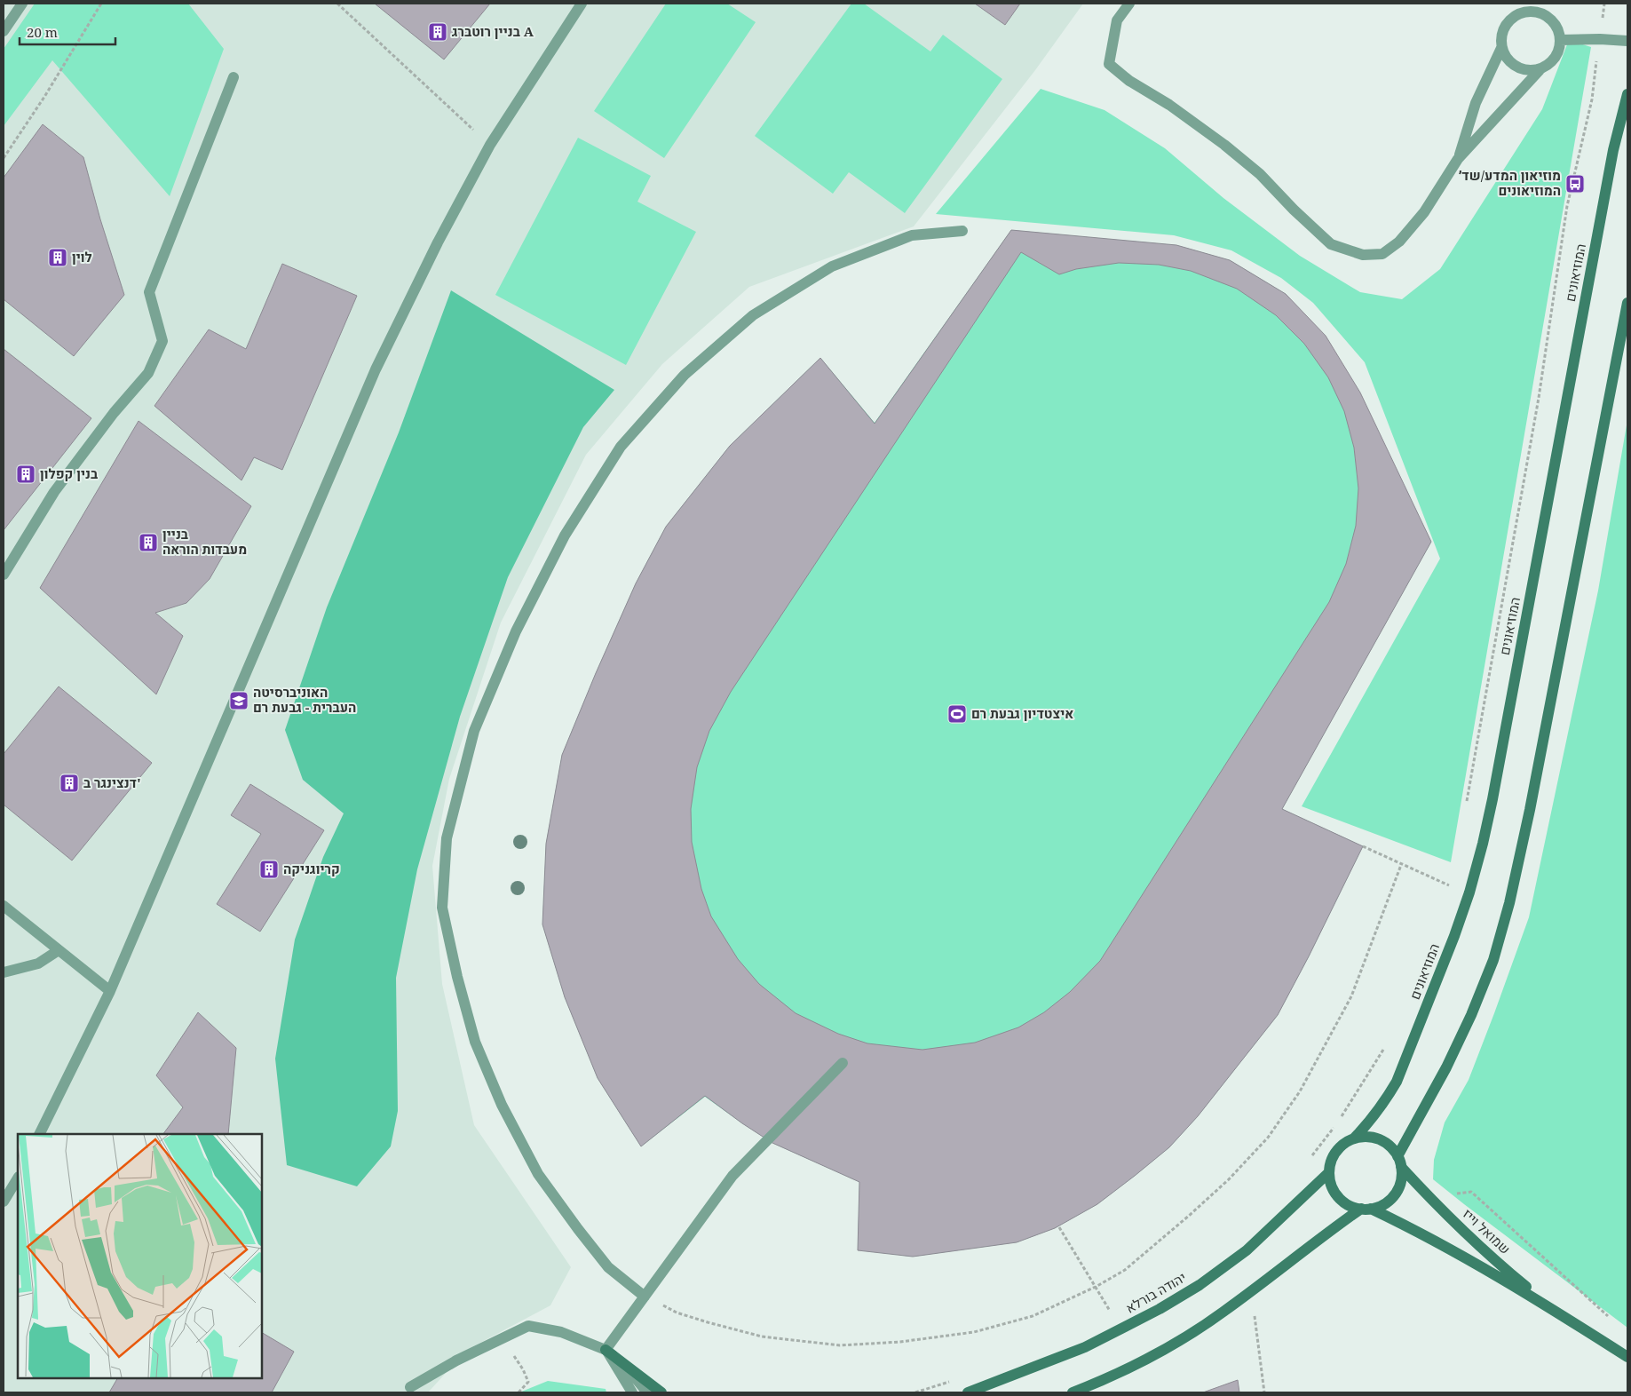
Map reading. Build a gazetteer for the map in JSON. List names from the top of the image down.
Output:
{
  "streets": {
    "street": ["המוזיאונים", "שמואל וייז", "יהודה בורלא"]
  },
  "crossings": [
    ["המוזיאונים", "שמואל וייז"],
    ["המוזיאונים", "יהודה בורלא"],
    ["שמואל וייז", "יהודה בורלא"]
  ],
  "places": {
    "building": [
      "בניין רוטברג A",
      "לוין",
      "בנין קפלון",
      "בניין מעבדות הוראה",
      "דנצינגר ב'",
      "קריוגניקה"
    ],
    "bus stop": ["מוזיאון המדע/שד׳ המוזיאונים"],
    "school or university": ["האוניברסיטה העברית - גבעת רם"],
    "sports": ["איצטדיון גבעת רם"]
  },
  "scale_bar": "20 m"
}
